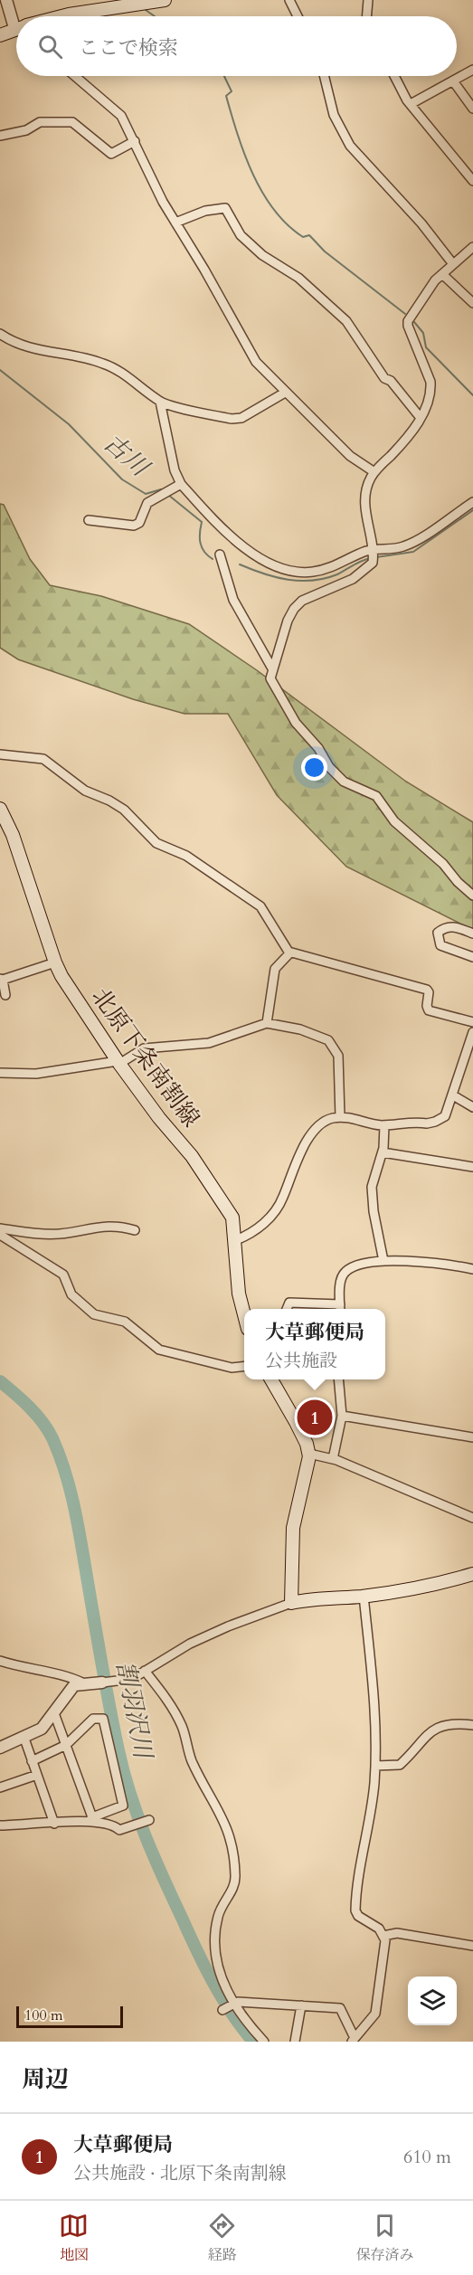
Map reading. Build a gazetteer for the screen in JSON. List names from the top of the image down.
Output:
{
  "streets": {
    "main road": ["北原下条南割線"]
  },
  "water": ["古川", "割羽沢川"],
  "scale_bar": "100 m",
  "page": {
    "search": "ここで検索",
    "popup": ["大草郵便局", "公共施設"],
    "pins": "1",
    "scale": "100 m",
    "heading": "周辺",
    "list": [
      {
        "mark": "1",
        "name": "大草郵便局",
        "note": "公共施設 · 北原下条南割線",
        "value": "610 m"
      }
    ],
    "nav": ["地図", "経路", "保存済み"]
  }
}
